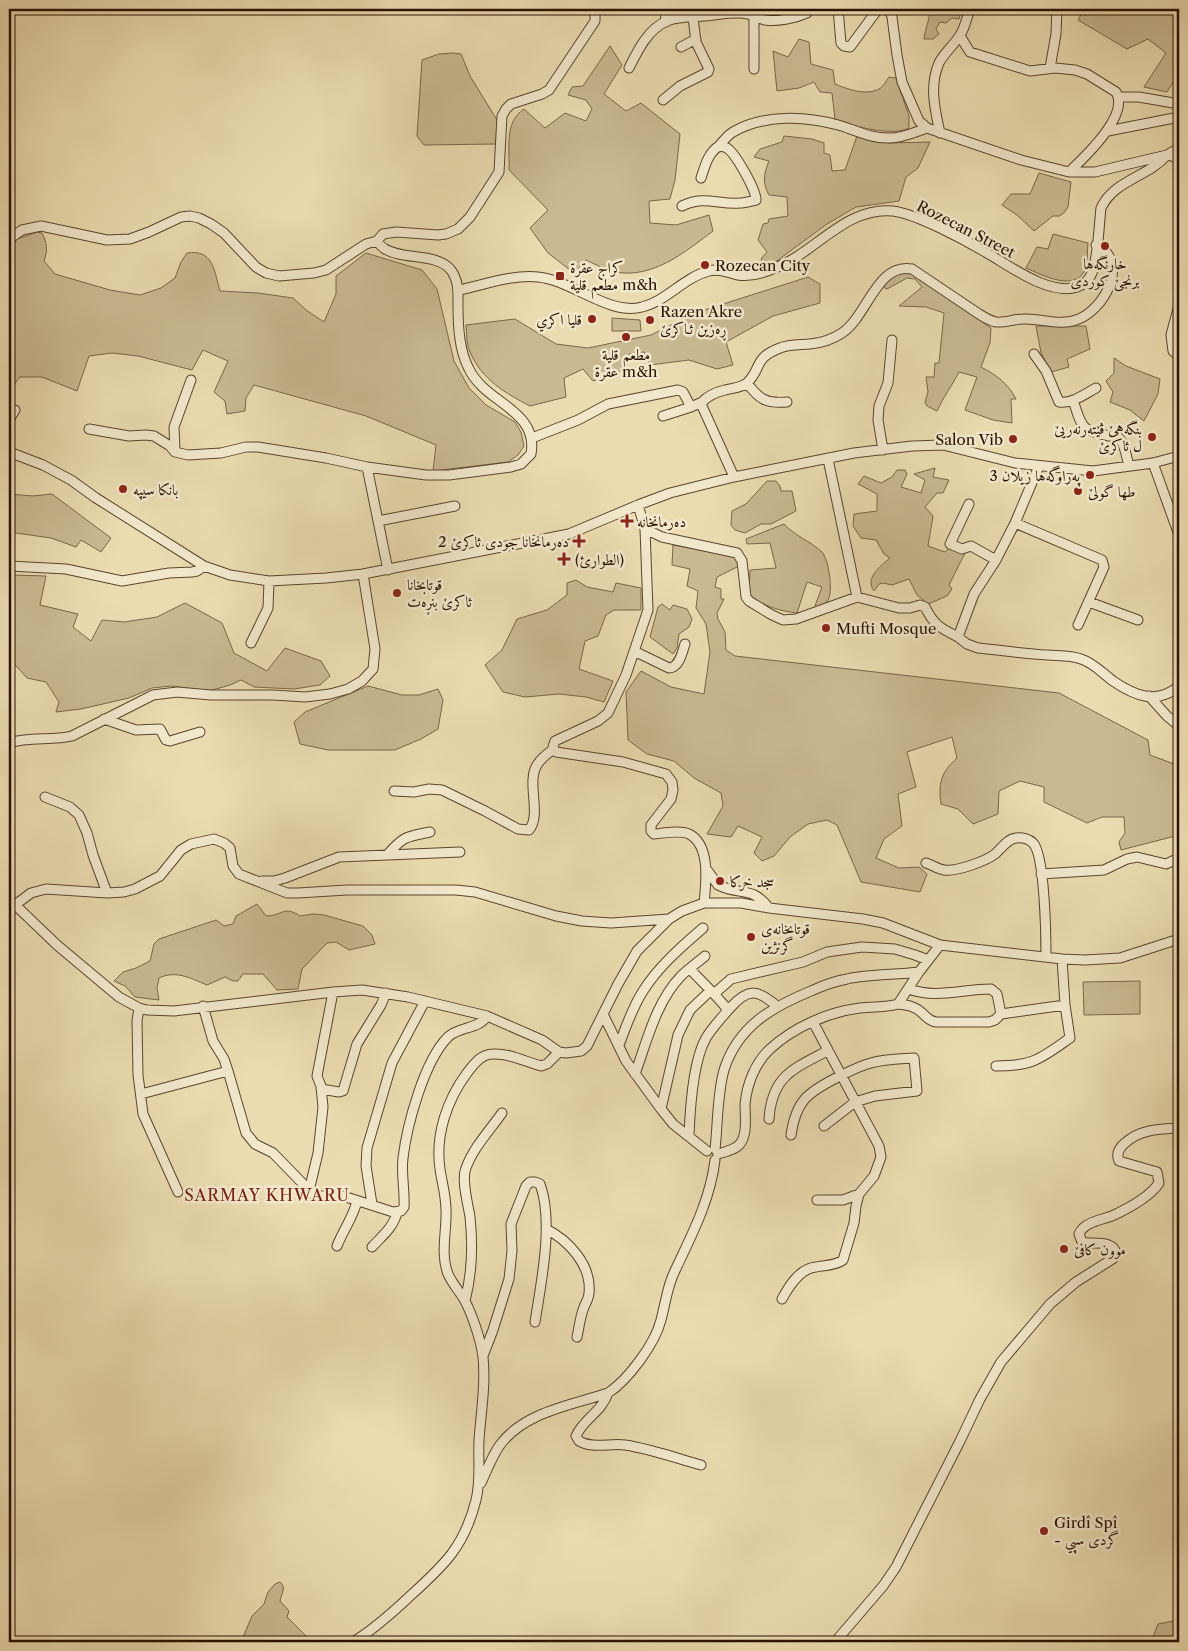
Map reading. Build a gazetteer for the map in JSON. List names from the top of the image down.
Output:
{
  "streets": {
    "street": ["Rozecan Street"]
  },
  "districts": ["SARMAY KHWARU"],
  "places": {
    "other": [
      "خارنگەها برنجێ کوردی",
      "Rozecan City",
      "قليا اكري",
      "Razen Akre ڕەزین ئـاکرێ",
      "مطعم قلية عقرة m&h",
      "بنگەهێ ڤێتەرنەریێ ل ئاکرێ",
      "Salon Vib",
      "پەراوگەها زیلان 3",
      "بانکا سیپە",
      "طها گولێ",
      "قوتابخانا ئاکرێ بنڕەت",
      "Mufti Mosque",
      "سجد خركا",
      "قوتابخانەی گرنژین",
      "موون کافێ",
      "Girdî Spî - گردی سپي"
    ],
    "transit": ["كراج عقرة مطعم قلية m&h"],
    "health": ["دەرمانخانە", "دەرمانخانا جودی ئاکرێ 2", "(الطوارئ)"]
  }
}
